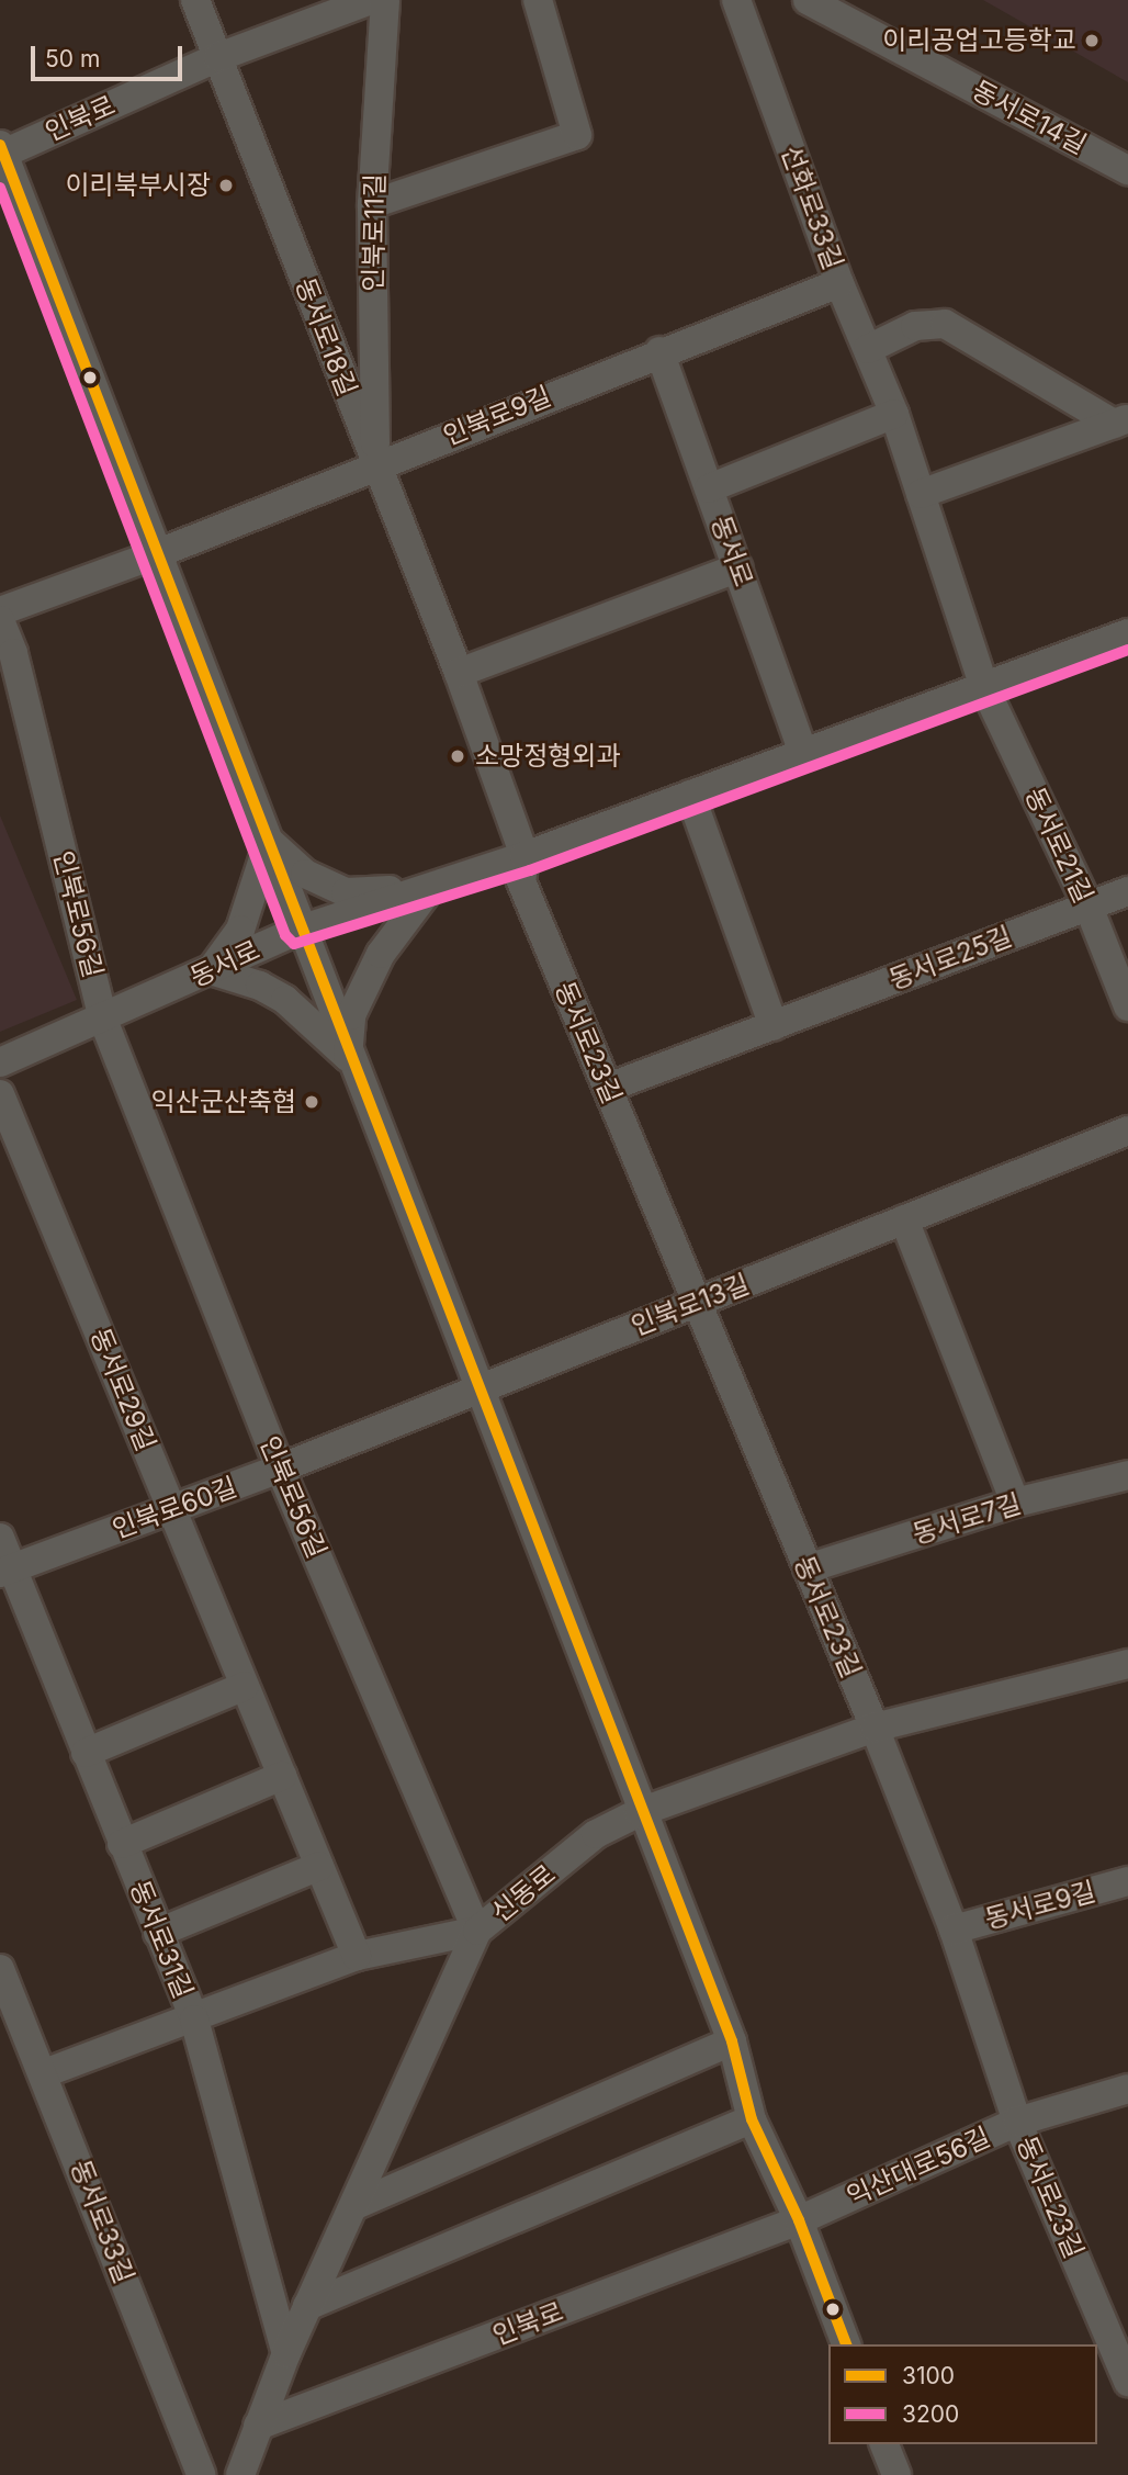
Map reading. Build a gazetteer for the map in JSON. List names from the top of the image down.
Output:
{
  "streets": {
    "street": [
      "동서로14길",
      "인북로",
      "선화로33길",
      "인북로11길",
      "동서로18길",
      "인북로9길",
      "동서로",
      "동서로21길",
      "인북로56길",
      "동서로25길",
      "동서로23길",
      "인북로13길",
      "동서로29길",
      "인북로60길",
      "동서로7길",
      "신동로",
      "동서로9길",
      "동서로31길",
      "익산대로56길",
      "동서로33길"
    ]
  },
  "crossings": [
    ["인북로", "동서로18길"],
    ["인북로", "인북로9길"],
    ["인북로", "동서로"],
    ["인북로", "인북로13길"],
    ["인북로", "인북로60길"],
    ["인북로", "신동로"],
    ["인북로", "익산대로56길"],
    ["선화로33길", "인북로9길"],
    ["선화로33길", "동서로"],
    ["선화로33길", "동서로21길"],
    ["인북로11길", "동서로18길"],
    ["인북로11길", "인북로9길"],
    ["동서로18길", "인북로9길"],
    ["동서로18길", "동서로"],
    ["동서로18길", "동서로23길"],
    ["인북로9길", "동서로"],
    ["동서로", "동서로21길"],
    ["동서로", "인북로56길"],
    ["동서로", "동서로23길"],
    ["동서로21길", "동서로25길"],
    ["인북로56길", "인북로60길"],
    ["인북로56길", "신동로"],
    ["동서로25길", "동서로23길"],
    ["동서로23길", "인북로13길"],
    ["동서로23길", "동서로7길"],
    ["동서로23길", "신동로"],
    ["동서로23길", "동서로9길"],
    ["동서로23길", "익산대로56길"],
    ["인북로13길", "인북로60길"],
    ["동서로29길", "인북로60길"],
    ["인북로60길", "동서로31길"],
    ["신동로", "동서로31길"]
  ],
  "places": [
    "이리공업고등학교",
    "이리북부시장",
    "소망정형외과",
    "익산군산축협"
  ],
  "lines": ["transit line 3100", "transit line 3200"],
  "legend": ["3100", "3200"],
  "scale_bar": "50 m"
}
